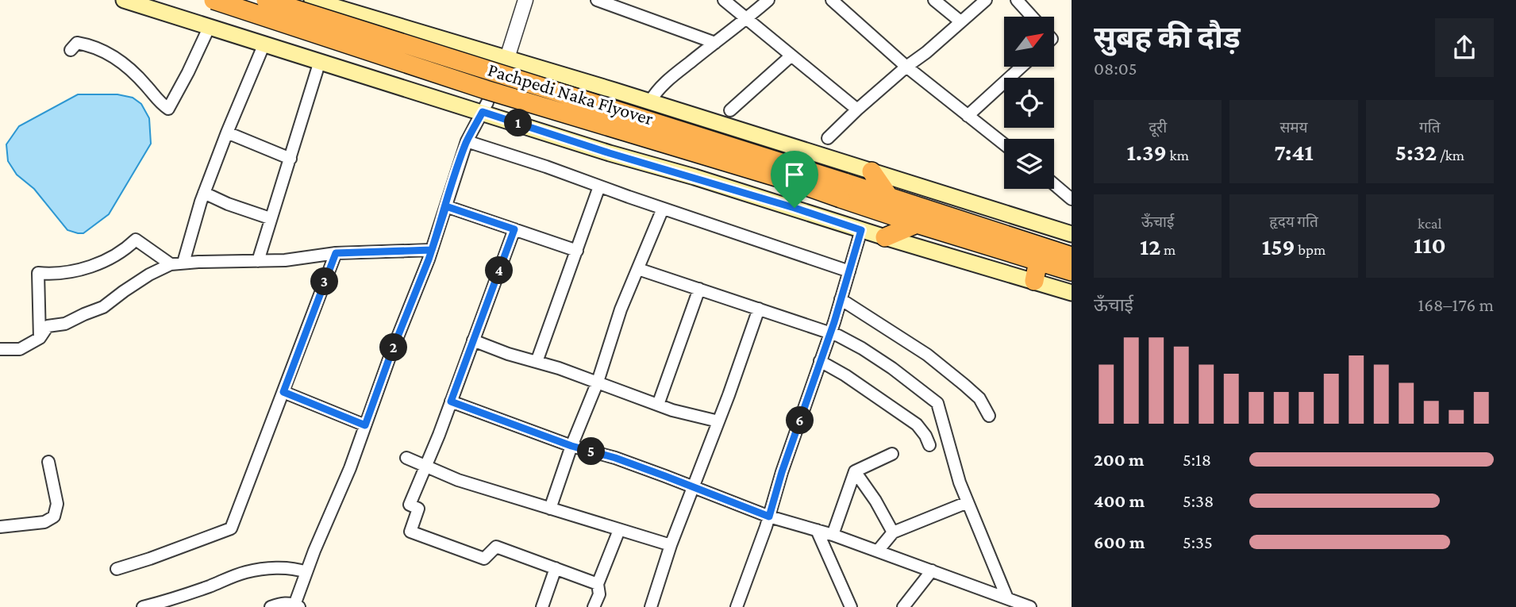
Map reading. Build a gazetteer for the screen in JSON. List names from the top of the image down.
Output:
{
  "streets": {
    "highway": ["Pachpedi Naka Flyover"]
  },
  "north": "top right",
  "page": {
    "heading": ["सुबह की दौड़", "08:05"],
    "stats": [
      ["दूरी", "1.39 km"],
      ["समय", "7:41"],
      ["गति", "5:32 /km"],
      ["ऊँचाई", "12 m"],
      ["हृदय गति", "159 bpm"],
      ["kcal", "110"]
    ],
    "pins": [
      "1",
      "4",
      "3",
      "2",
      "6",
      "5"
    ],
    "chart": ["ऊँचाई", "168–176 m"],
    "list": [
      {
        "name": "200 m",
        "note": "5:18"
      },
      {
        "name": "400 m",
        "note": "5:38"
      },
      {
        "name": "600 m",
        "note": "5:35"
      }
    ]
  }
}
